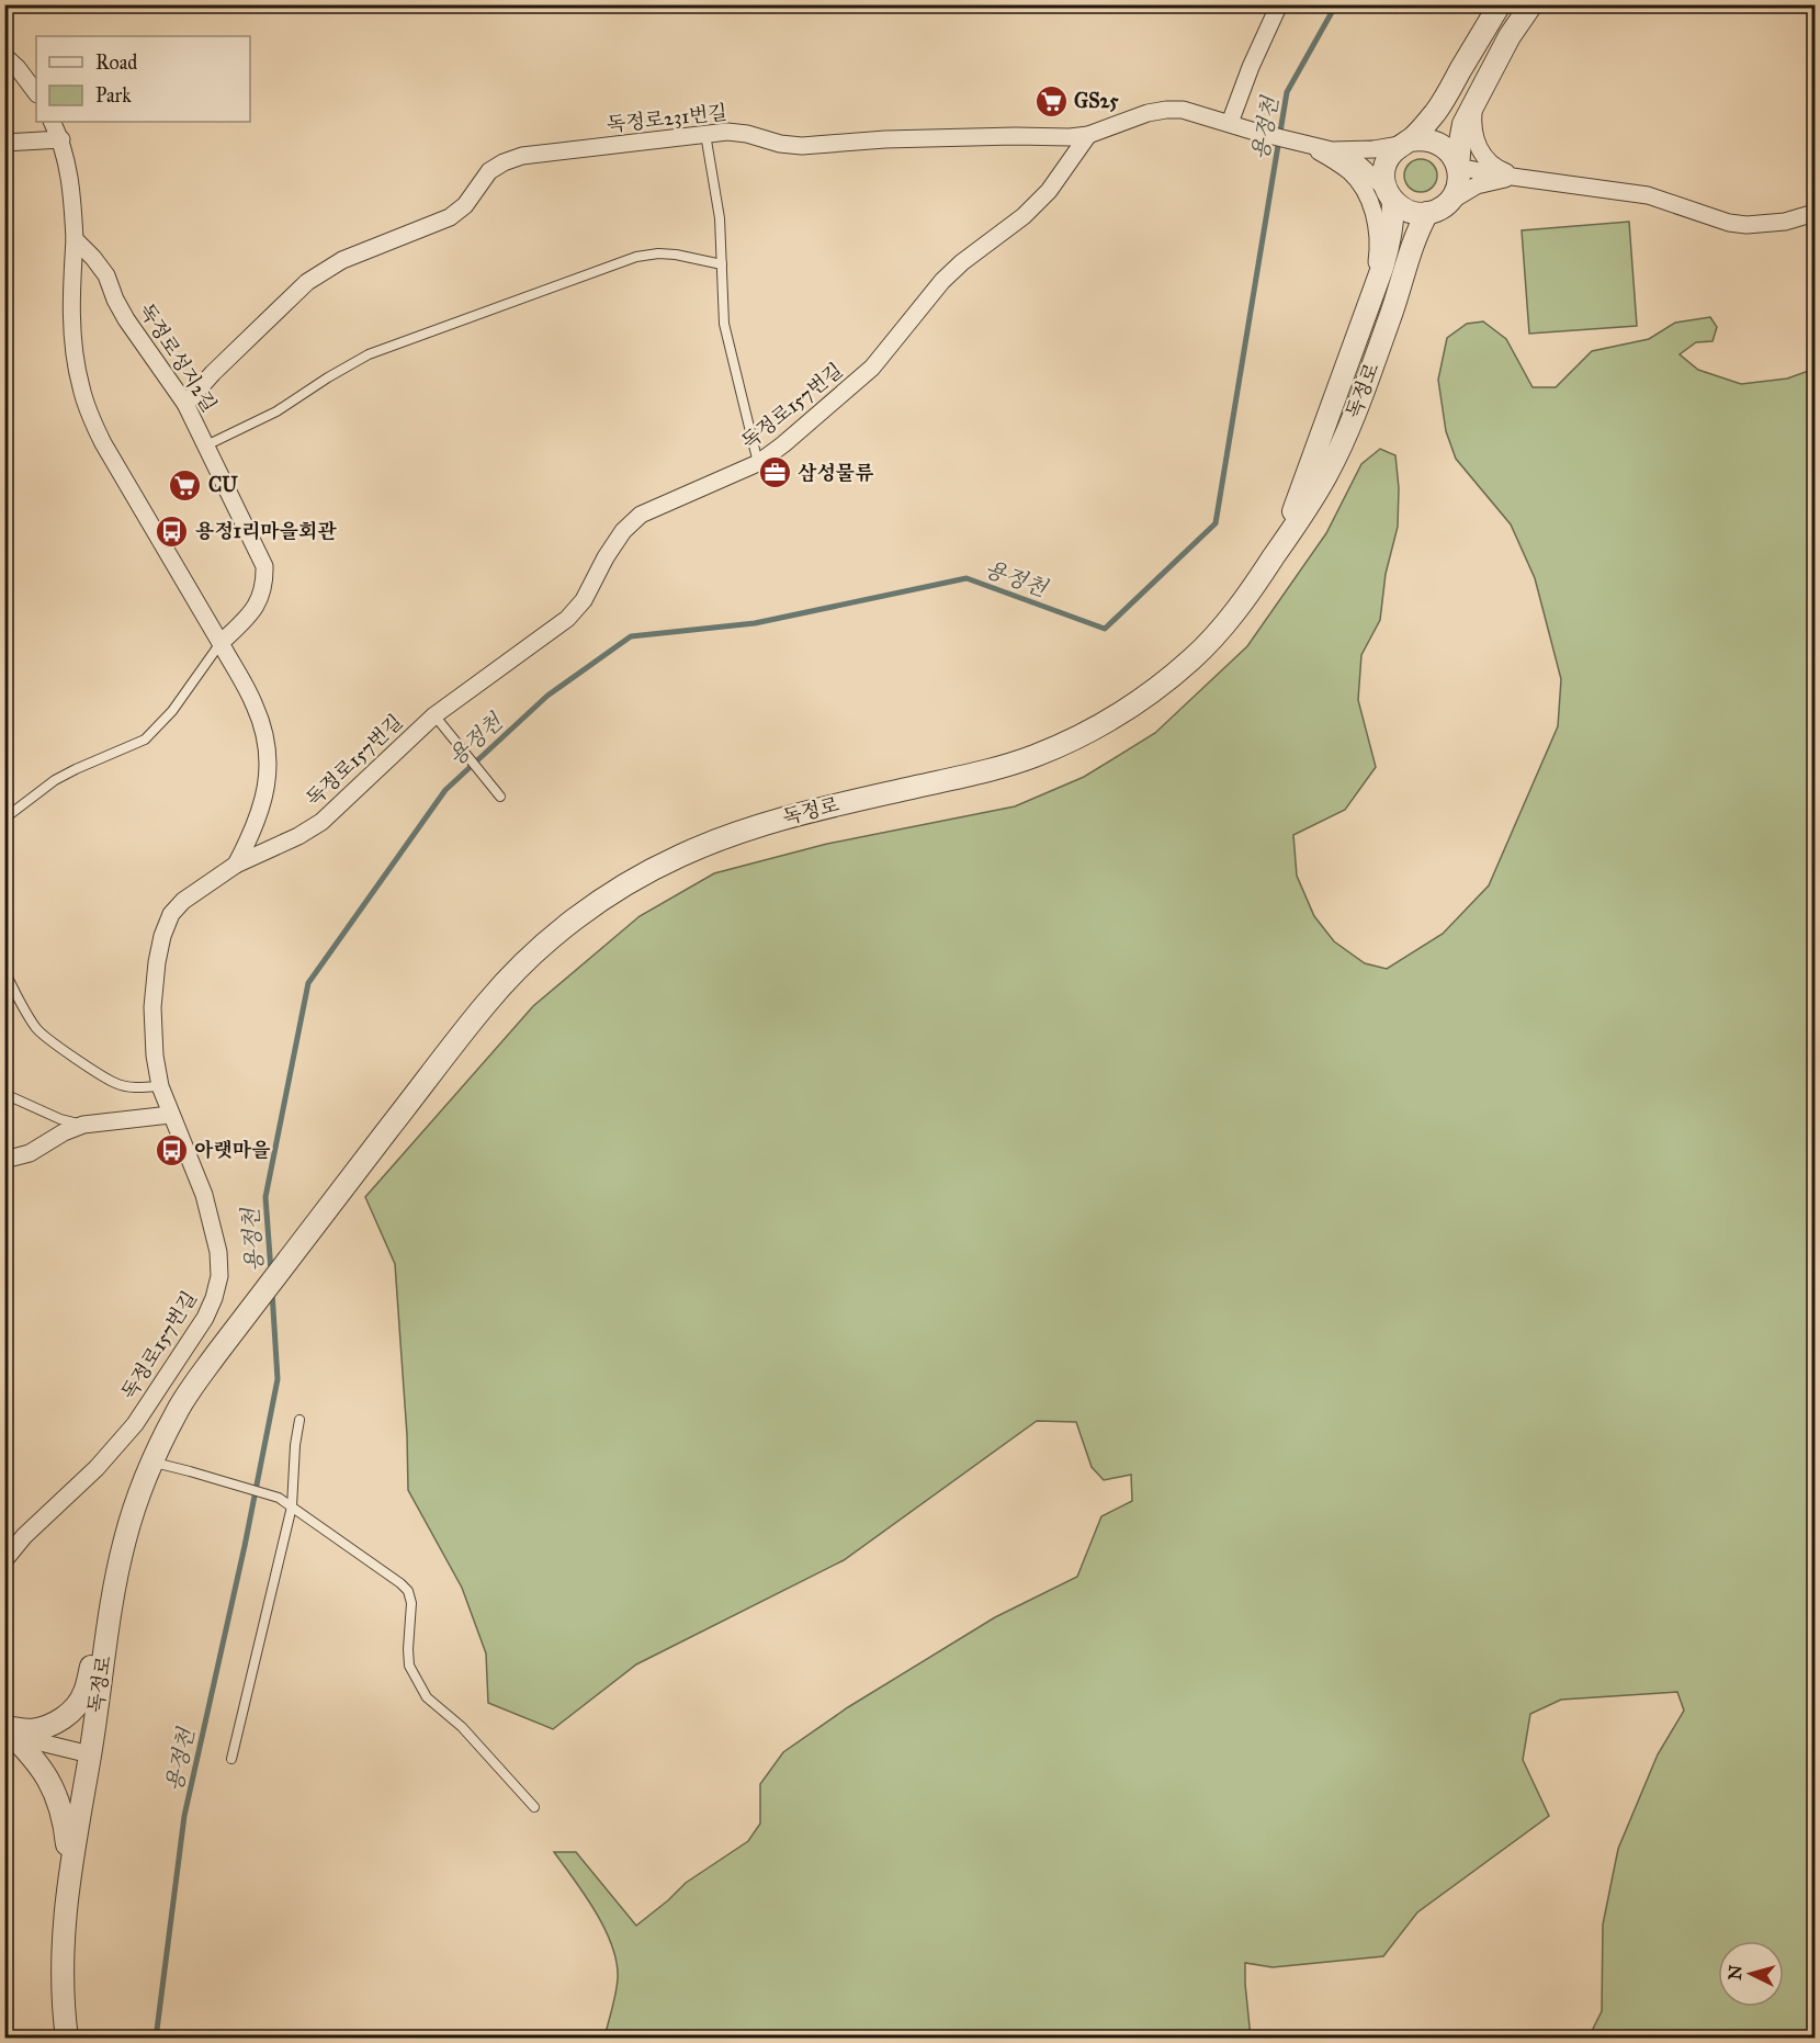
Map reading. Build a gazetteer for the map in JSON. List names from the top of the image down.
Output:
{
  "streets": {
    "street": [
      "독정로231번길",
      "독정로성지2길",
      "독정로",
      "독정로157번길"
    ]
  },
  "crossings": [
    ["독정로231번길", "독정로성지2길"],
    ["독정로231번길", "독정로157번길"]
  ],
  "water": ["용정천"],
  "places": {
    "supermarket": ["GS25", "CU"],
    "office": ["삼성물류"],
    "bus stop": ["용정1리마을회관", "아랫마을"]
  },
  "legend": ["Road", "Park"],
  "north": "left"
}
